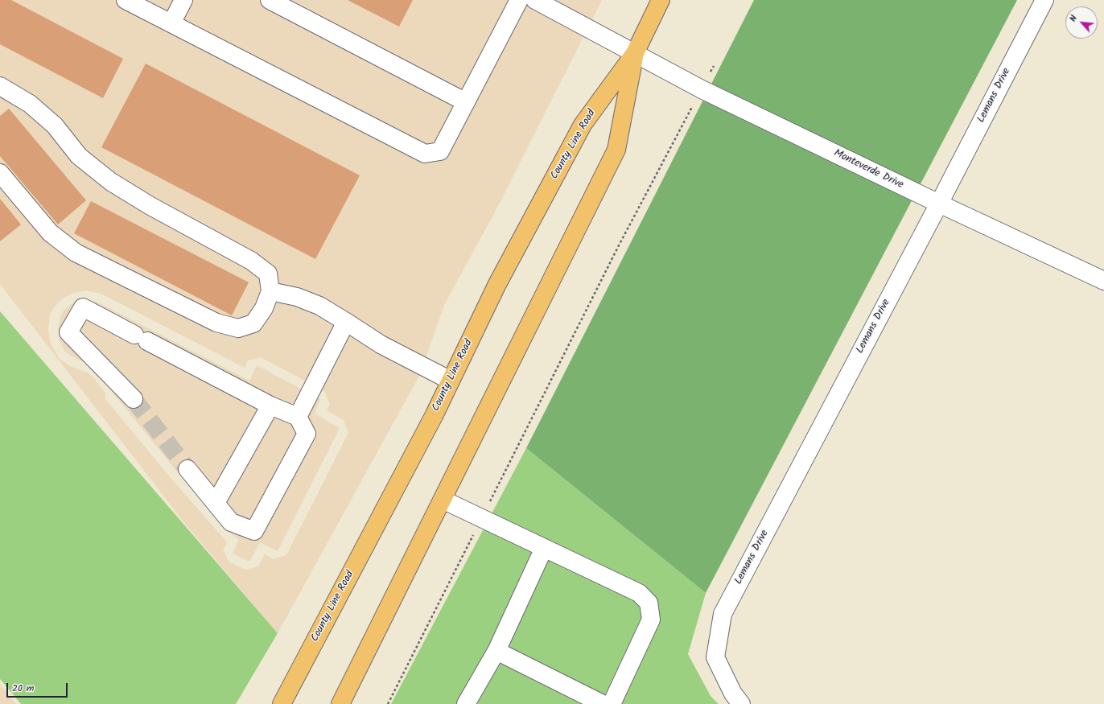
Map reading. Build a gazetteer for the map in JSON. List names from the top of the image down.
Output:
{
  "streets": {
    "main road": ["County Line Road"],
    "street": ["Lemans Drive", "Monteverde Drive"]
  },
  "crossings": [
    ["Lemans Drive", "Monteverde Drive"],
    ["County Line Road", "Monteverde Drive"]
  ],
  "scale_bar": "20 m",
  "north": "top left"
}
